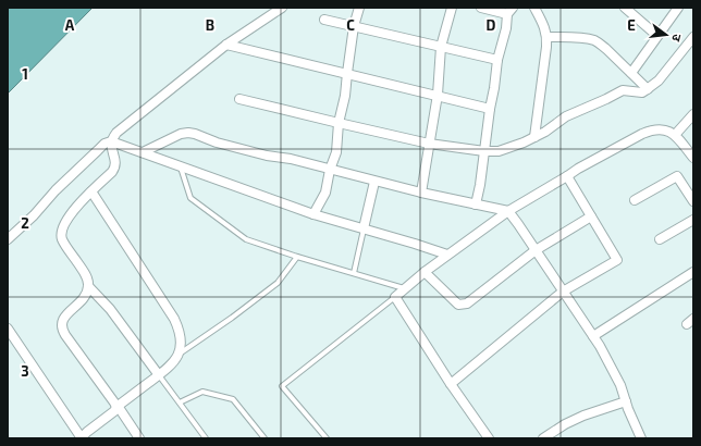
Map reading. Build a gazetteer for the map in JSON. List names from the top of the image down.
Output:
{
  "north": "right",
  "grid": {
    "columns": [
      "A",
      "B",
      "C",
      "D",
      "E"
    ],
    "rows": ["1", "2", "3"]
  }
}
